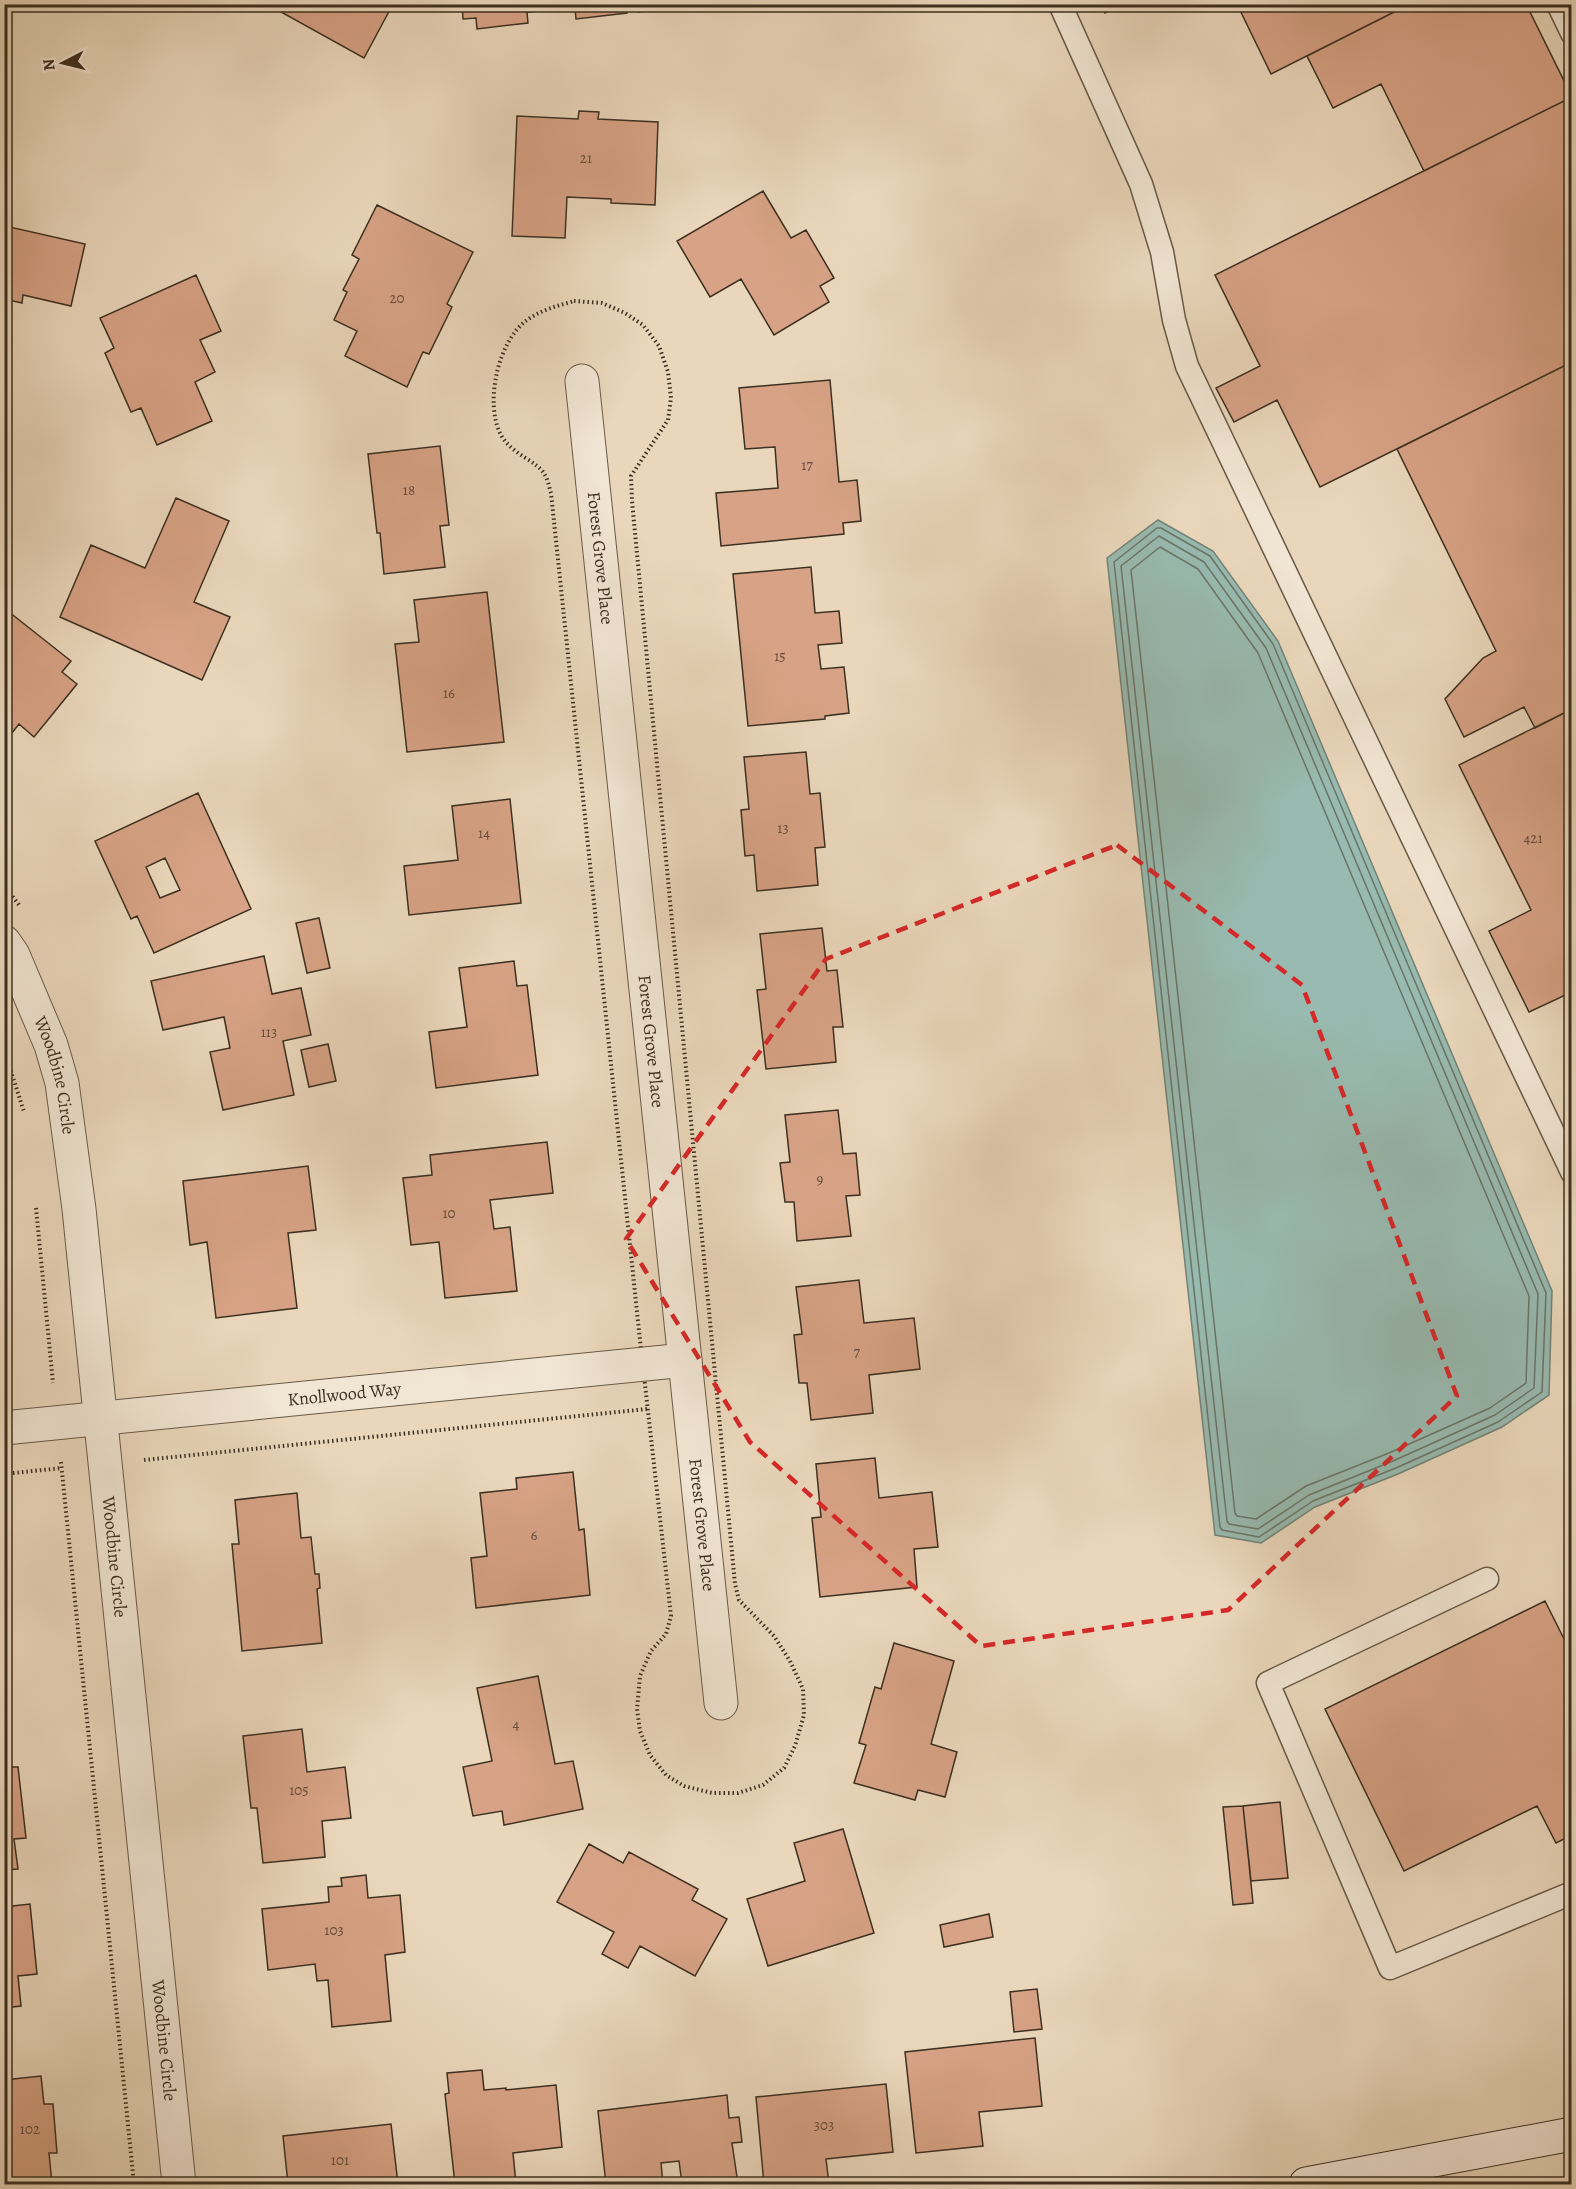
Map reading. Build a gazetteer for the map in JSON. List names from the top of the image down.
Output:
{
  "streets": {
    "street": ["Forest Grove Place", "Woodbine Circle", "Knollwood Way"]
  },
  "crossings": [
    ["Forest Grove Place", "Knollwood Way"],
    ["Woodbine Circle", "Knollwood Way"]
  ],
  "house_numbers": [
    "21",
    "20",
    "17",
    "18",
    "15",
    "16",
    "13",
    "14",
    "421",
    "113",
    "9",
    "10",
    "7",
    "6",
    "4",
    "105",
    "103",
    "303",
    "102",
    "101"
  ],
  "north": "left"
}
